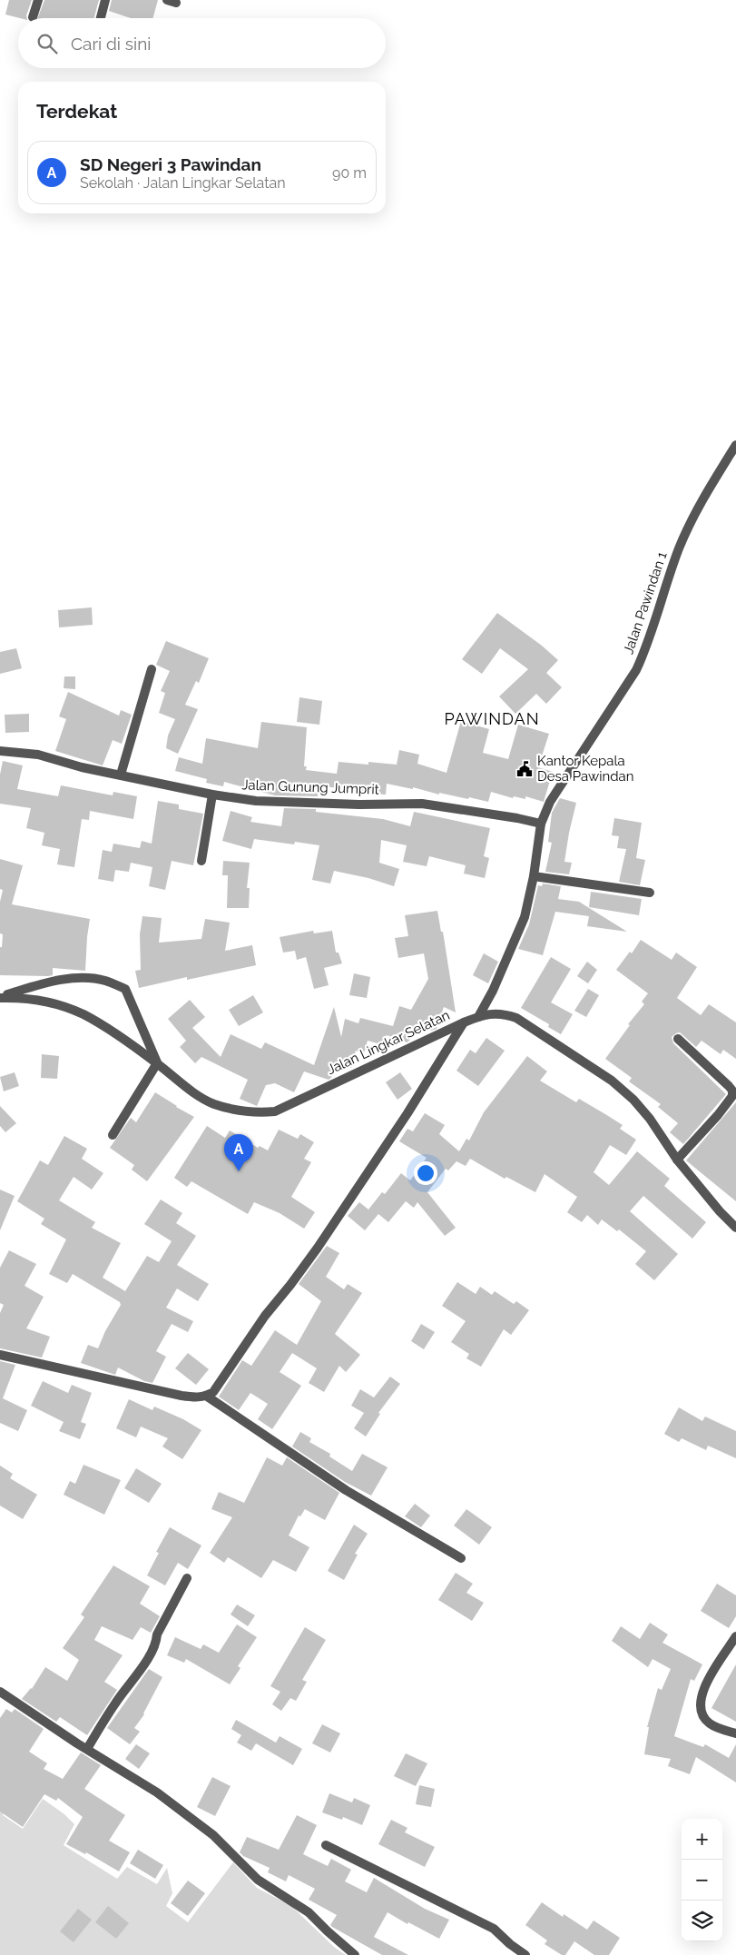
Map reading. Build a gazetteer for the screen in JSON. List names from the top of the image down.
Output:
{
  "streets": {
    "street": ["Jalan Pawindan 1", "Jalan Gunung Jumprit", "Jalan Lingkar Selatan"]
  },
  "crossings": [
    ["Jalan Pawindan 1", "Jalan Gunung Jumprit"],
    ["Jalan Pawindan 1", "Jalan Lingkar Selatan"]
  ],
  "districts": ["PAWINDAN"],
  "places": {
    "public building": ["Kantor Kepala Desa Pawindan"]
  },
  "page": {
    "search": "Cari di sini",
    "heading": "Terdekat",
    "list": [
      {
        "mark": "A",
        "name": "SD Negeri 3 Pawindan",
        "note": "Sekolah · Jalan Lingkar Selatan",
        "value": "90 m"
      }
    ],
    "pins": "A",
    "map_buttons": ["+", "−"]
  }
}
